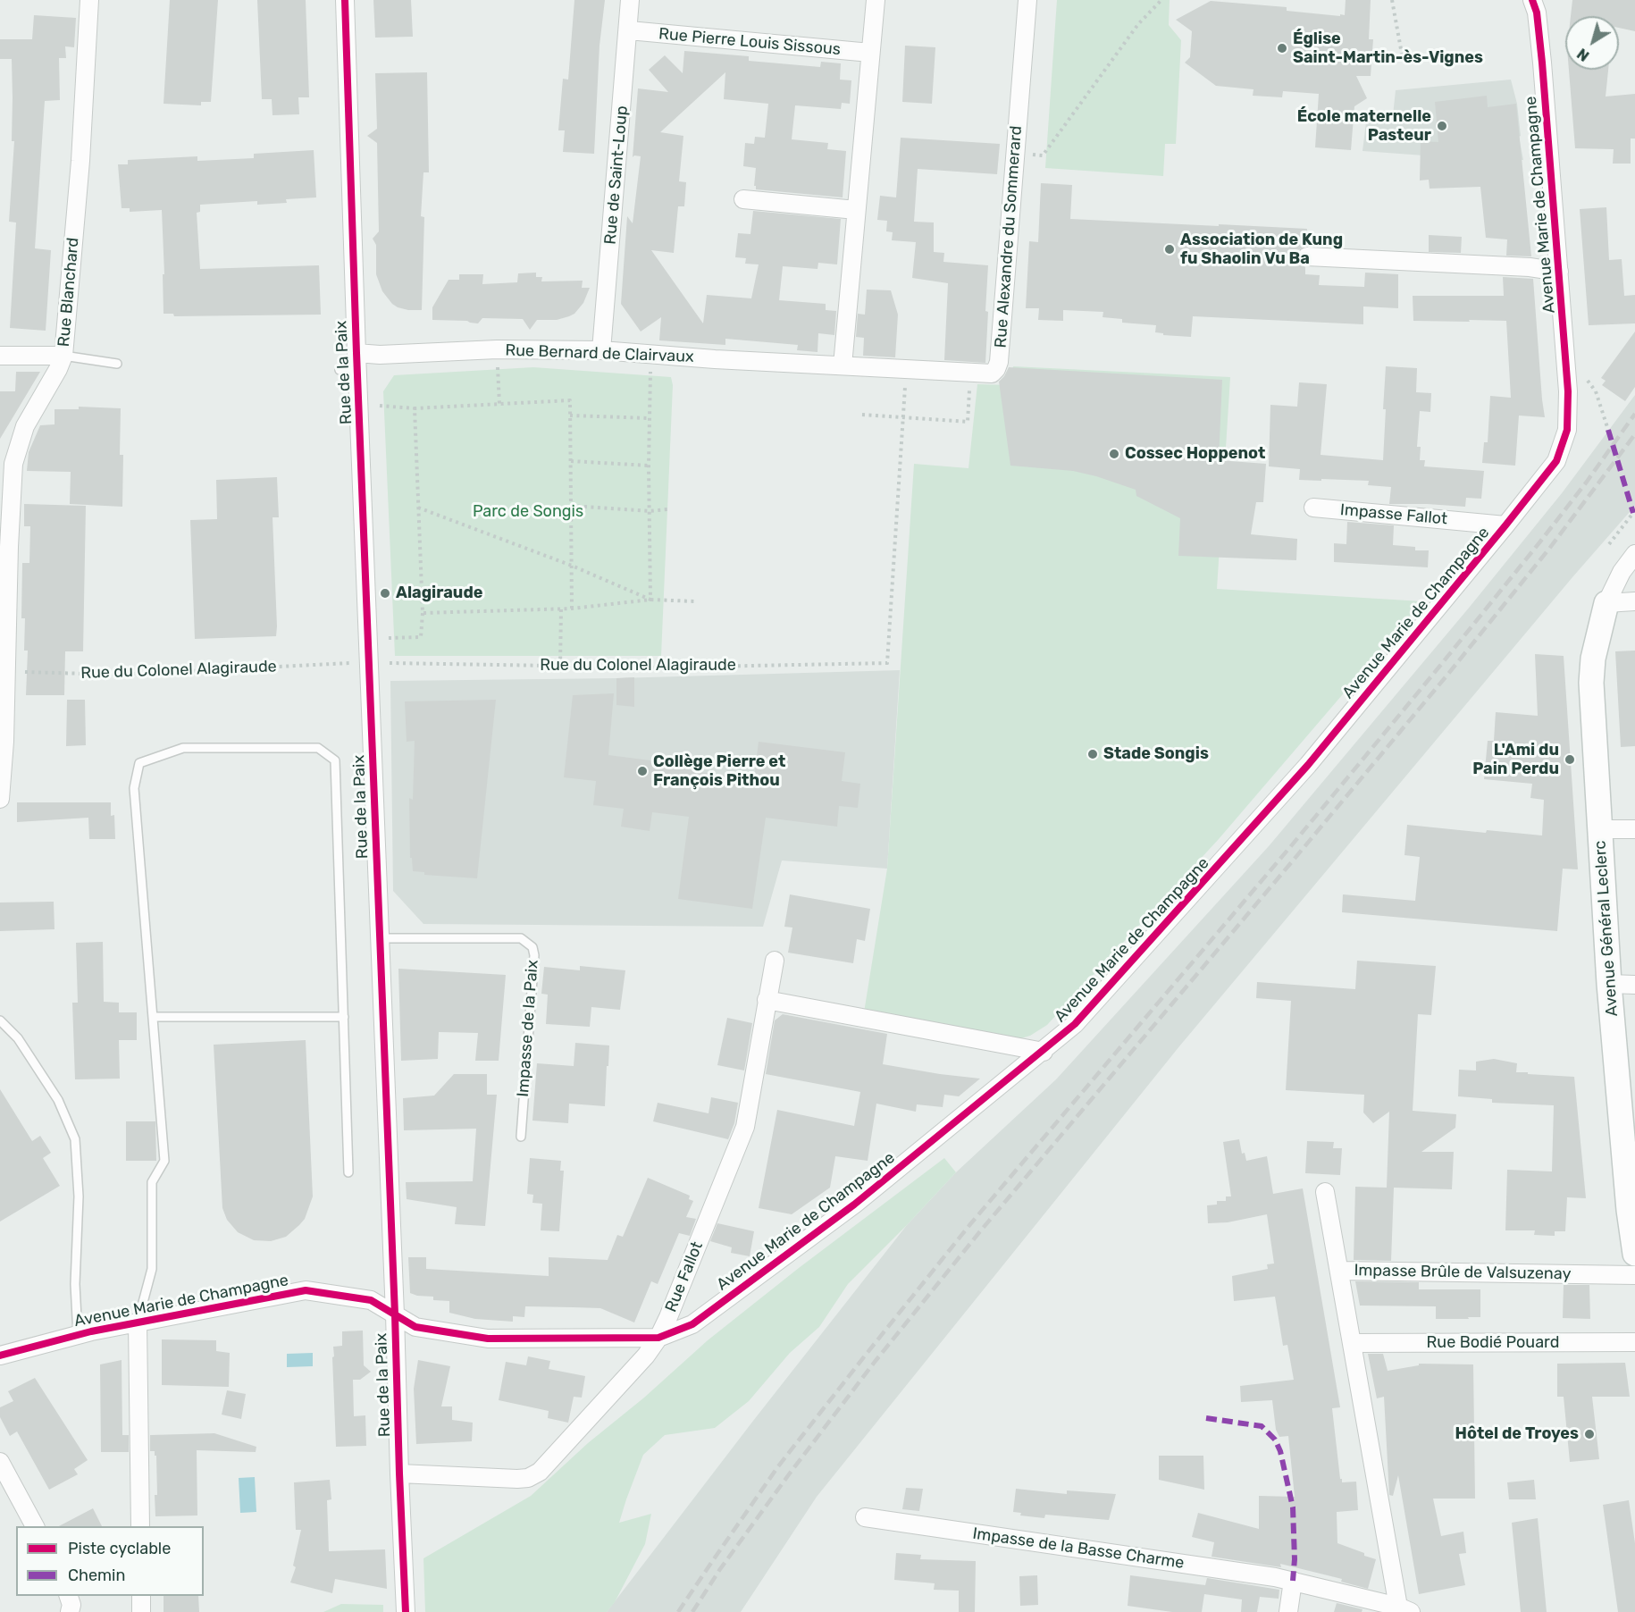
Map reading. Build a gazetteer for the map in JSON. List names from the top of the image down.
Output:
{
  "streets": {
    "main road": ["Avenue Général Leclerc"],
    "street": [
      "Rue Pierre Louis Sissous",
      "Rue de Saint-Loup",
      "Avenue Marie de Champagne",
      "Rue Alexandre du Sommerard",
      "Rue Blanchard",
      "Rue Bernard de Clairvaux",
      "Rue de la Paix",
      "Impasse Fallot",
      "Impasse Brûle de Valsuzenay",
      "Rue Fallot",
      "Rue Bodié Pouard",
      "Impasse de la Basse Charme"
    ],
    "lane": ["Impasse de la Paix"],
    "path": ["Rue du Colonel Alagiraude"]
  },
  "crossings": [
    ["Rue Pierre Louis Sissous", "Rue de Saint-Loup"],
    ["Rue de Saint-Loup", "Rue Bernard de Clairvaux"],
    ["Avenue Marie de Champagne", "Rue de la Paix"],
    ["Avenue Marie de Champagne", "Impasse Fallot"],
    ["Avenue Marie de Champagne", "Rue Fallot"],
    ["Rue Alexandre du Sommerard", "Rue Bernard de Clairvaux"],
    ["Rue Blanchard", "Rue du Colonel Alagiraude"],
    ["Rue Bernard de Clairvaux", "Rue de la Paix"],
    ["Rue de la Paix", "Impasse de la Paix"],
    ["Rue de la Paix", "Rue Fallot"]
  ],
  "parks": ["Parc de Songis"],
  "places": [
    "Église Saint-Martin-ès-Vignes",
    "École maternelle Pasteur",
    "Association de Kung fu Shaolin Vu Ba",
    "Cossec Hoppenot",
    "Alagiraude",
    "Stade Songis",
    "L'Ami du Pain Perdu",
    "Collège Pierre et François Pithou",
    "Hôtel de Troyes"
  ],
  "legend": ["Piste cyclable", "Chemin"],
  "north": "bottom left"
}
